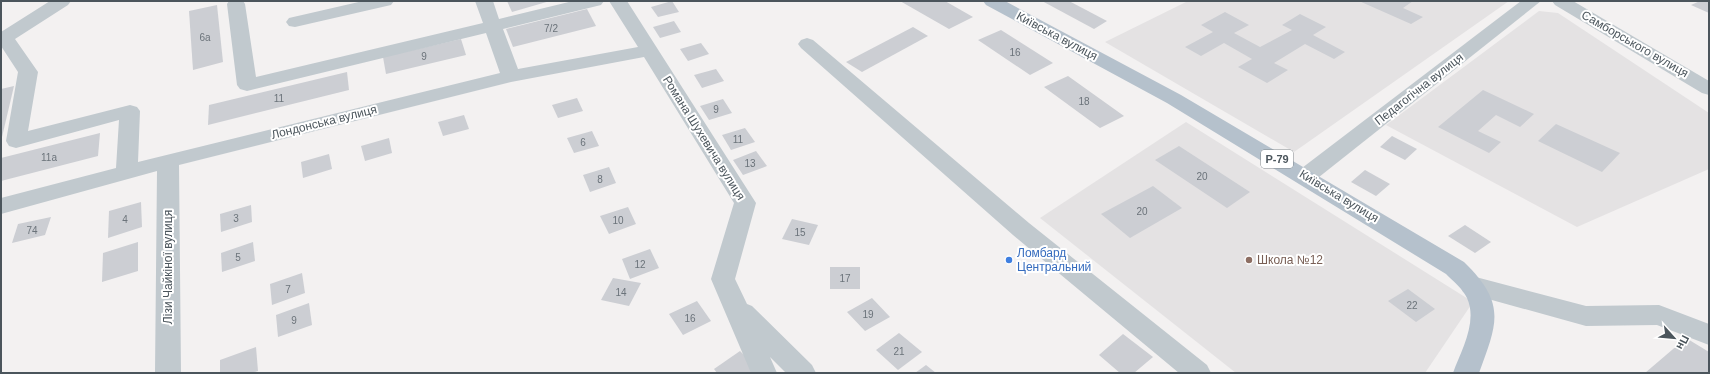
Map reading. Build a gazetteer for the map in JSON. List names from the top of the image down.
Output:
{
  "streets": {
    "main road": ["Київська вулиця", "Р-79"],
    "street": [
      "Самборського вулиця",
      "Педагогічна вулиця",
      "Лондонська вулиця",
      "Романа Шухевича вулиця",
      "Лізи Чайкіної вулиця"
    ]
  },
  "crossings": [
    ["Київська вулиця", "Педагогічна вулиця"],
    ["Лондонська вулиця", "Романа Шухевича вулиця"],
    ["Лондонська вулиця", "Лізи Чайкіної вулиця"]
  ],
  "places": ["Ломбард Центральний", "Школа №12"],
  "house_numbers": [
    "7/2",
    "6а",
    "16",
    "9",
    "11",
    "18",
    "9",
    "11",
    "6",
    "11а",
    "13",
    "20",
    "8",
    "20",
    "3",
    "4",
    "10",
    "74",
    "15",
    "5",
    "12",
    "17",
    "7",
    "14",
    "22",
    "19",
    "16",
    "9",
    "21"
  ],
  "north": "bottom right"
}
